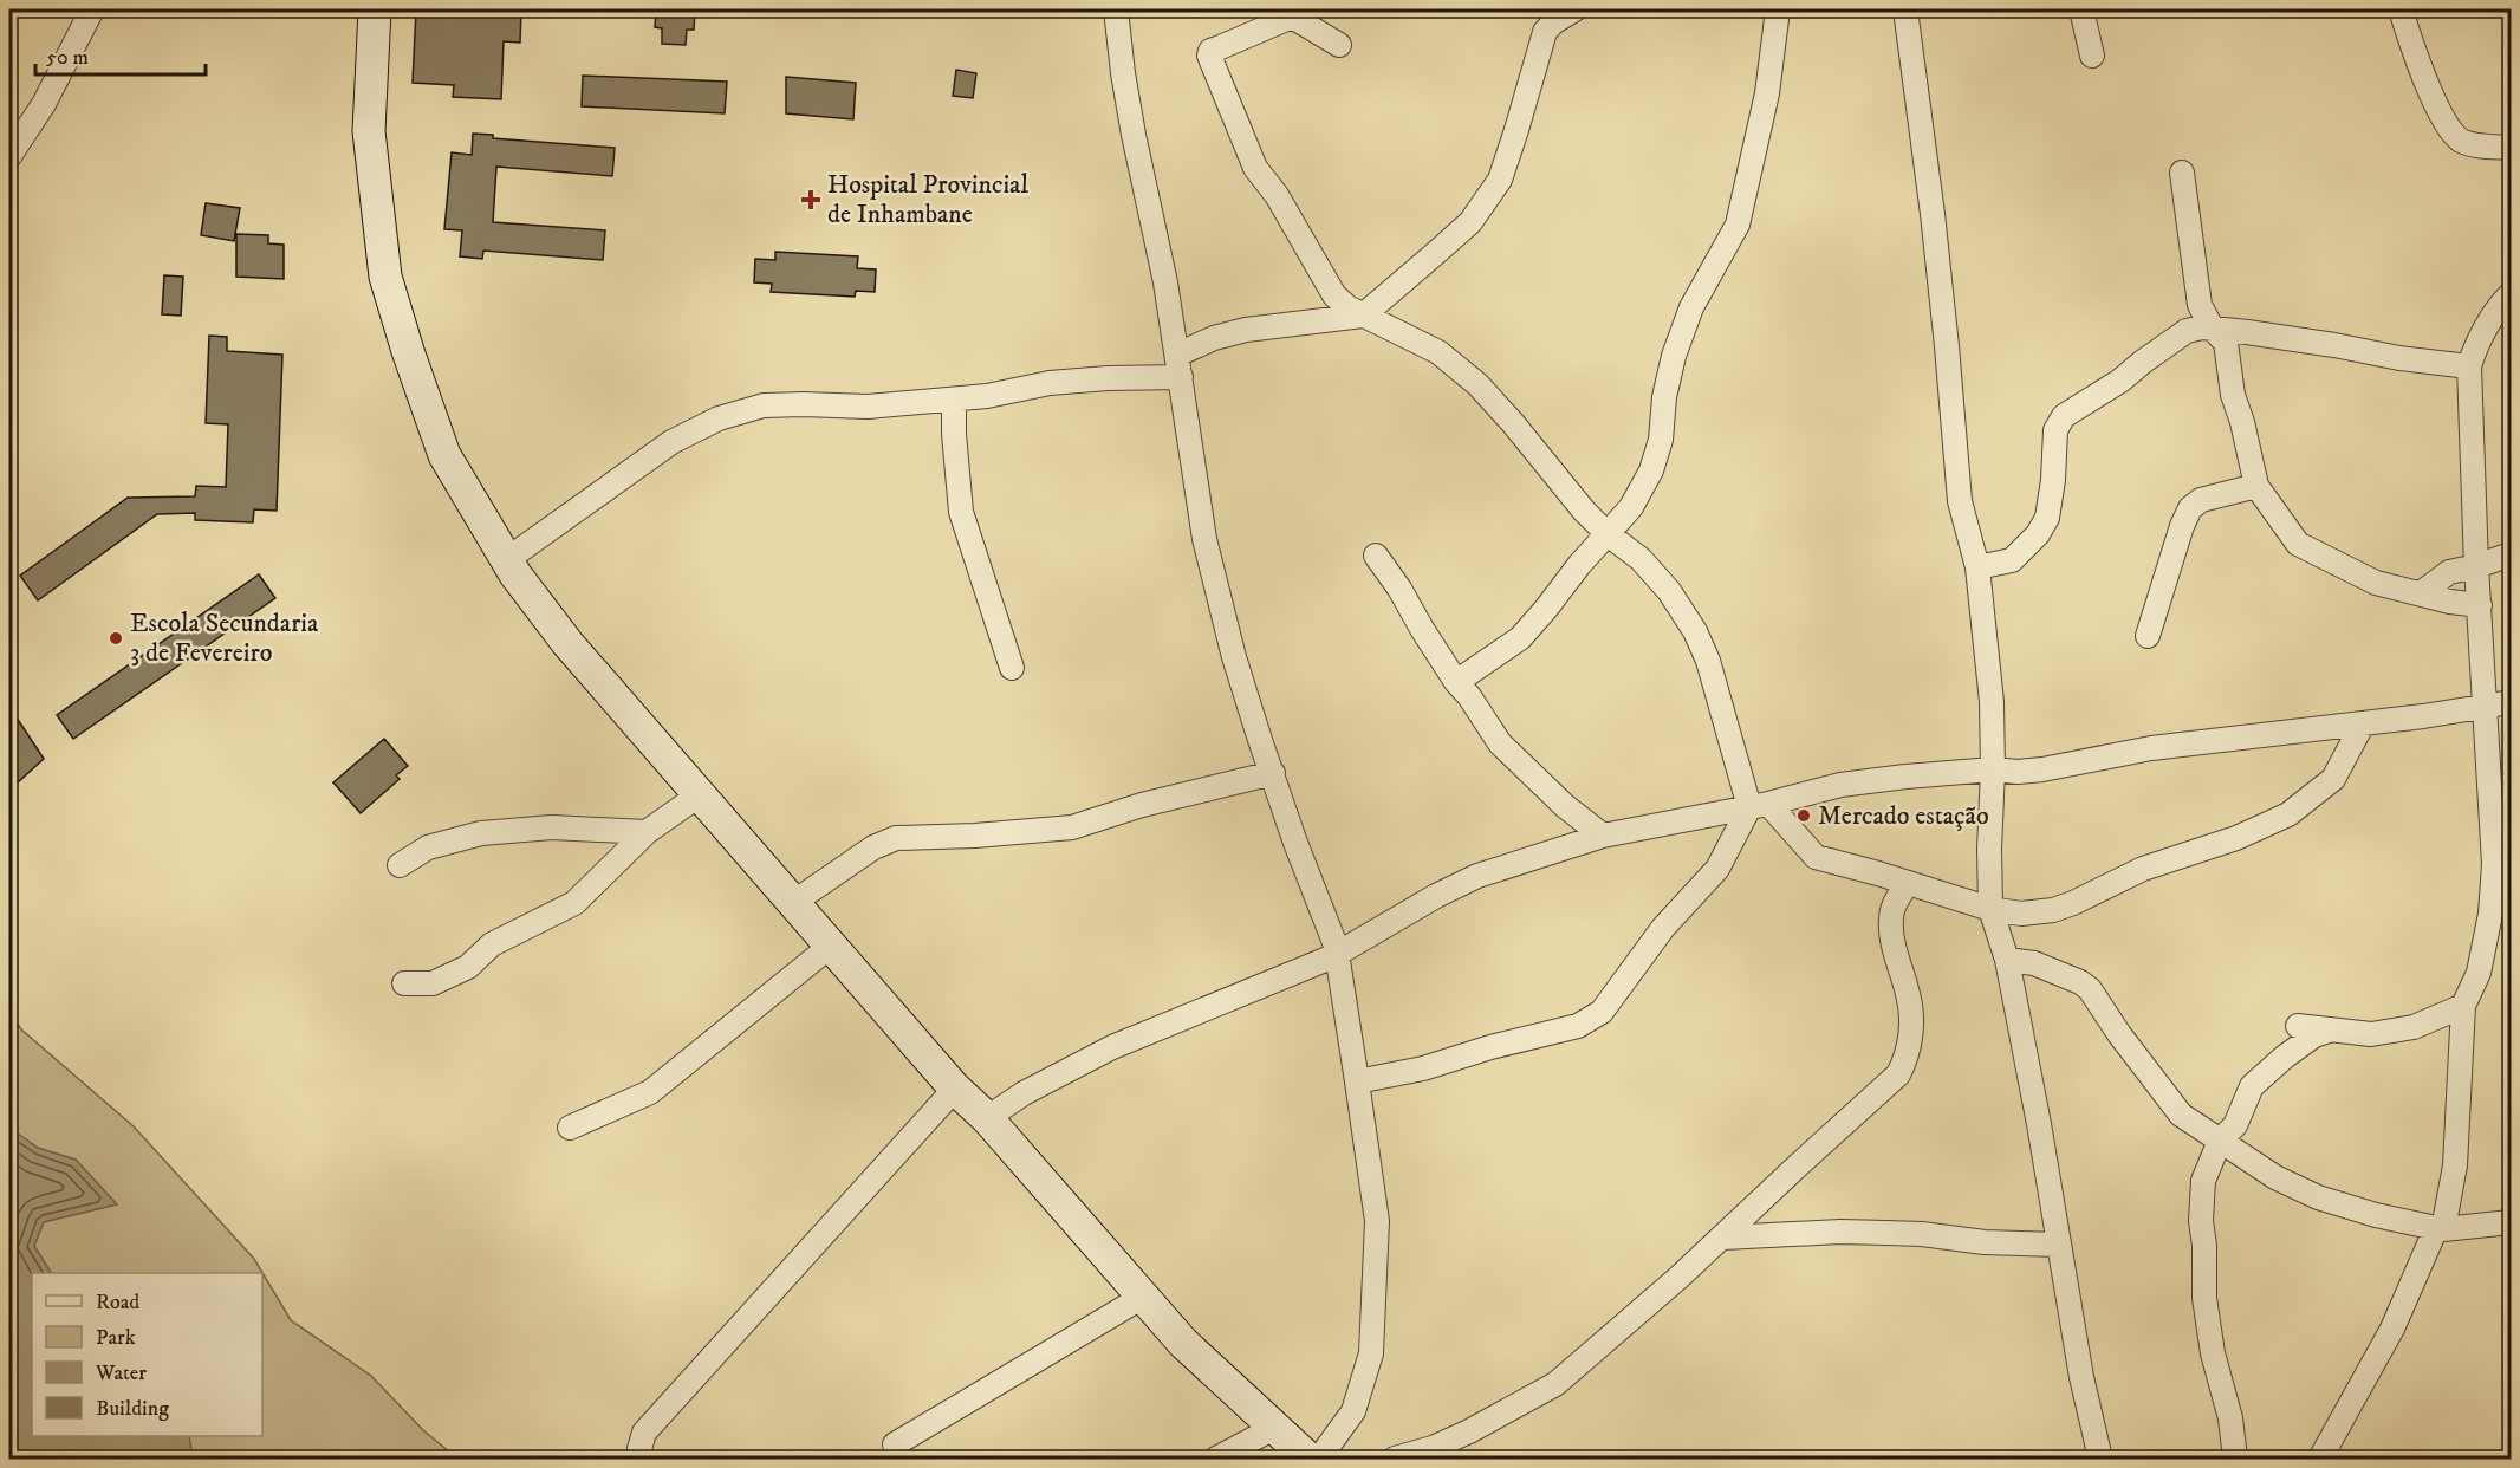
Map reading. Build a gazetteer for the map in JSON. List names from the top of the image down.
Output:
{
  "places": {
    "health": ["Hospital Provincial de Inhambane"],
    "other": ["Escola Secundaria 3 de Fevereiro", "Mercado estação"]
  },
  "legend": [
    "Road",
    "Park",
    "Water",
    "Building"
  ],
  "scale_bar": "50 m"
}
